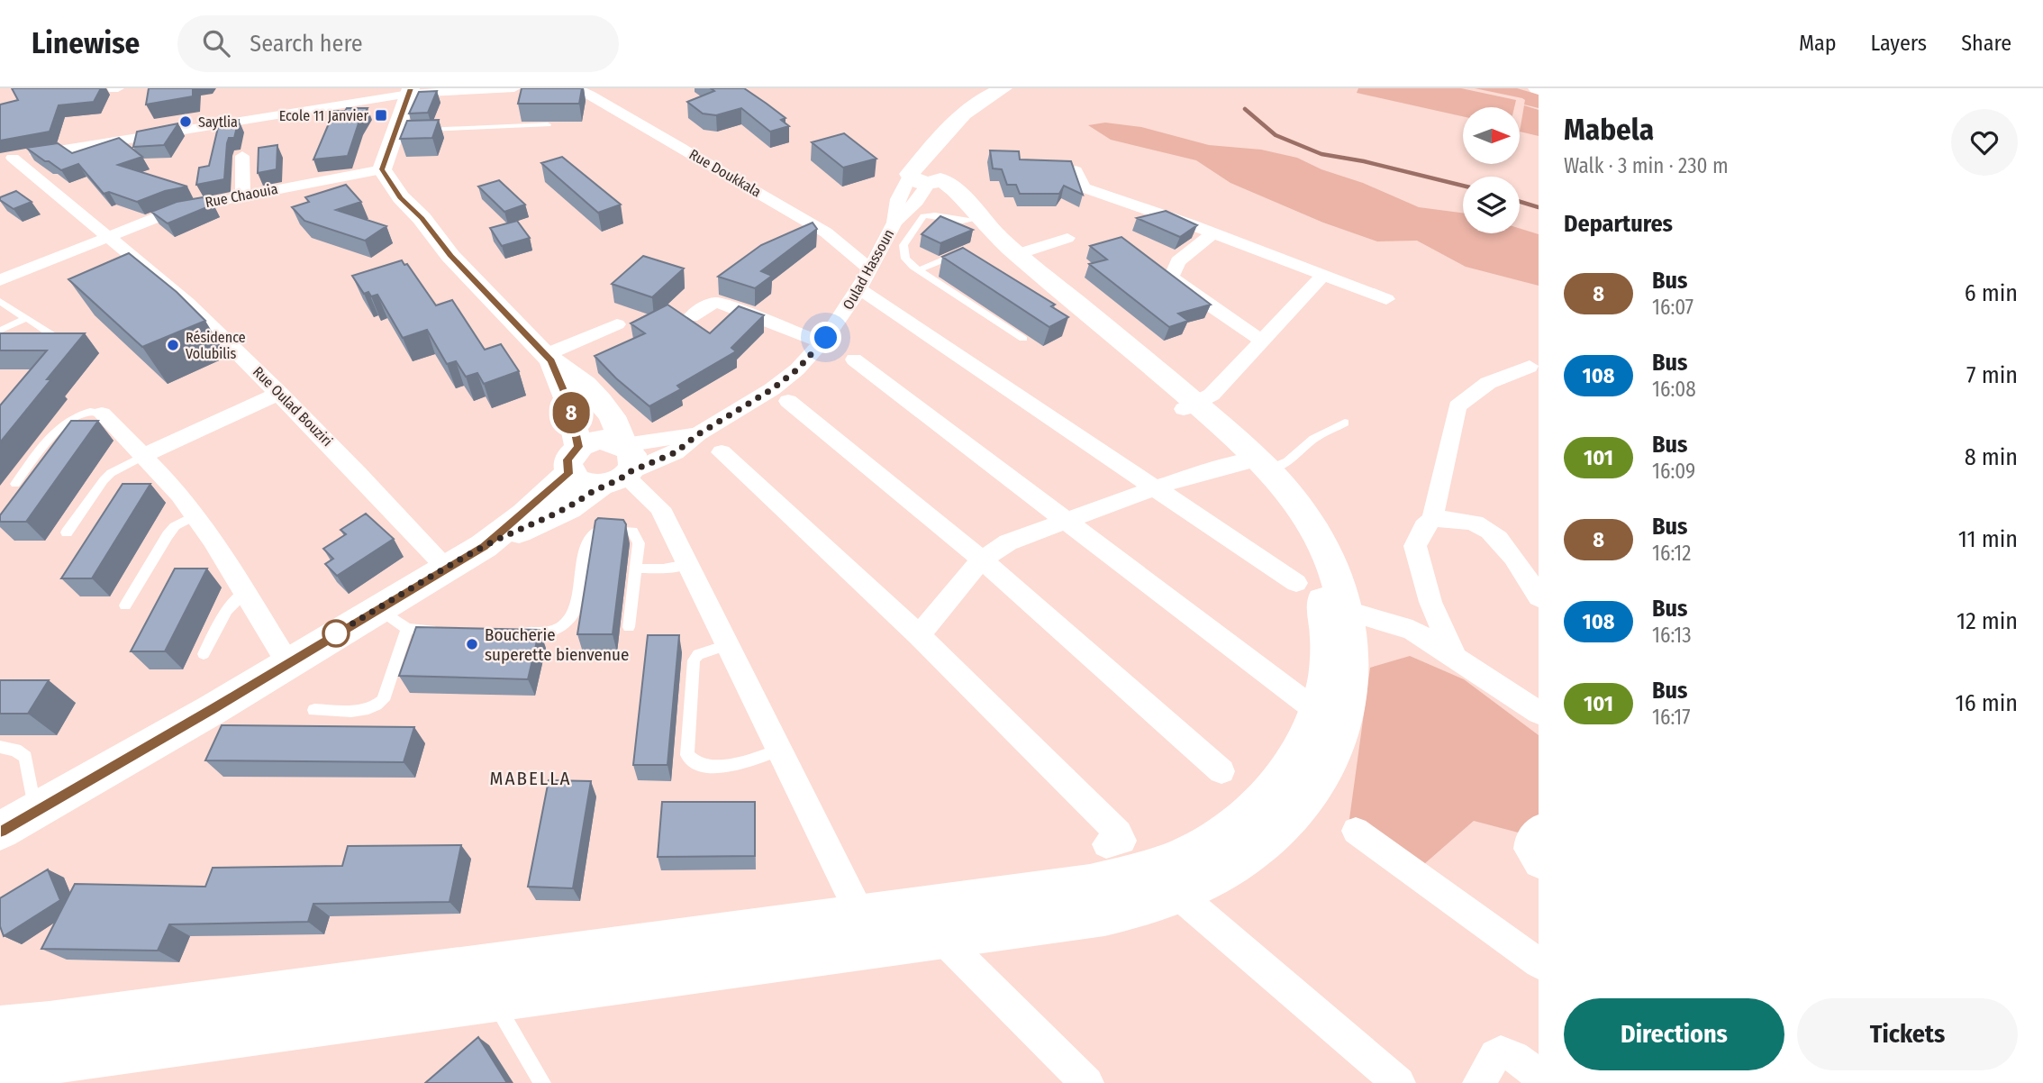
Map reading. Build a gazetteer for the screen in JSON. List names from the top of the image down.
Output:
{
  "streets": {
    "street": [
      "Rue Doukkala",
      "Rue Chaouia",
      "Oulad Hassoun",
      "Rue Oulad Bouziri"
    ]
  },
  "crossings": [
    ["Rue Doukkala", "Oulad Hassoun"],
    ["Rue Chaouia", "Rue Oulad Bouziri"]
  ],
  "districts": ["MABELLA"],
  "places": {
    "transit": ["Ecole 11 Janvier"],
    "other": ["Saytlia", "Résidence Volubilis", "Boucherie superette bienvenue"]
  },
  "lines": ["bus line 8"],
  "north": "right",
  "page": {
    "header": "Linewise",
    "search": "Search here",
    "nav": ["Map", "Layers", "Share"],
    "on_map": "8",
    "heading": [
      ["Mabela", "Walk · 3 min · 230 m"],
      "Departures"
    ],
    "list": [
      {
        "mark": "8",
        "name": "Bus",
        "note": "16:07",
        "value": "6 min"
      },
      {
        "mark": "108",
        "name": "Bus",
        "note": "16:08",
        "value": "7 min"
      },
      {
        "mark": "101",
        "name": "Bus",
        "note": "16:09",
        "value": "8 min"
      },
      {
        "mark": "8",
        "name": "Bus",
        "note": "16:12",
        "value": "11 min"
      },
      {
        "mark": "108",
        "name": "Bus",
        "note": "16:13",
        "value": "12 min"
      },
      {
        "mark": "101",
        "name": "Bus",
        "note": "16:17",
        "value": "16 min"
      }
    ],
    "buttons": ["Directions", "Tickets"]
  }
}
